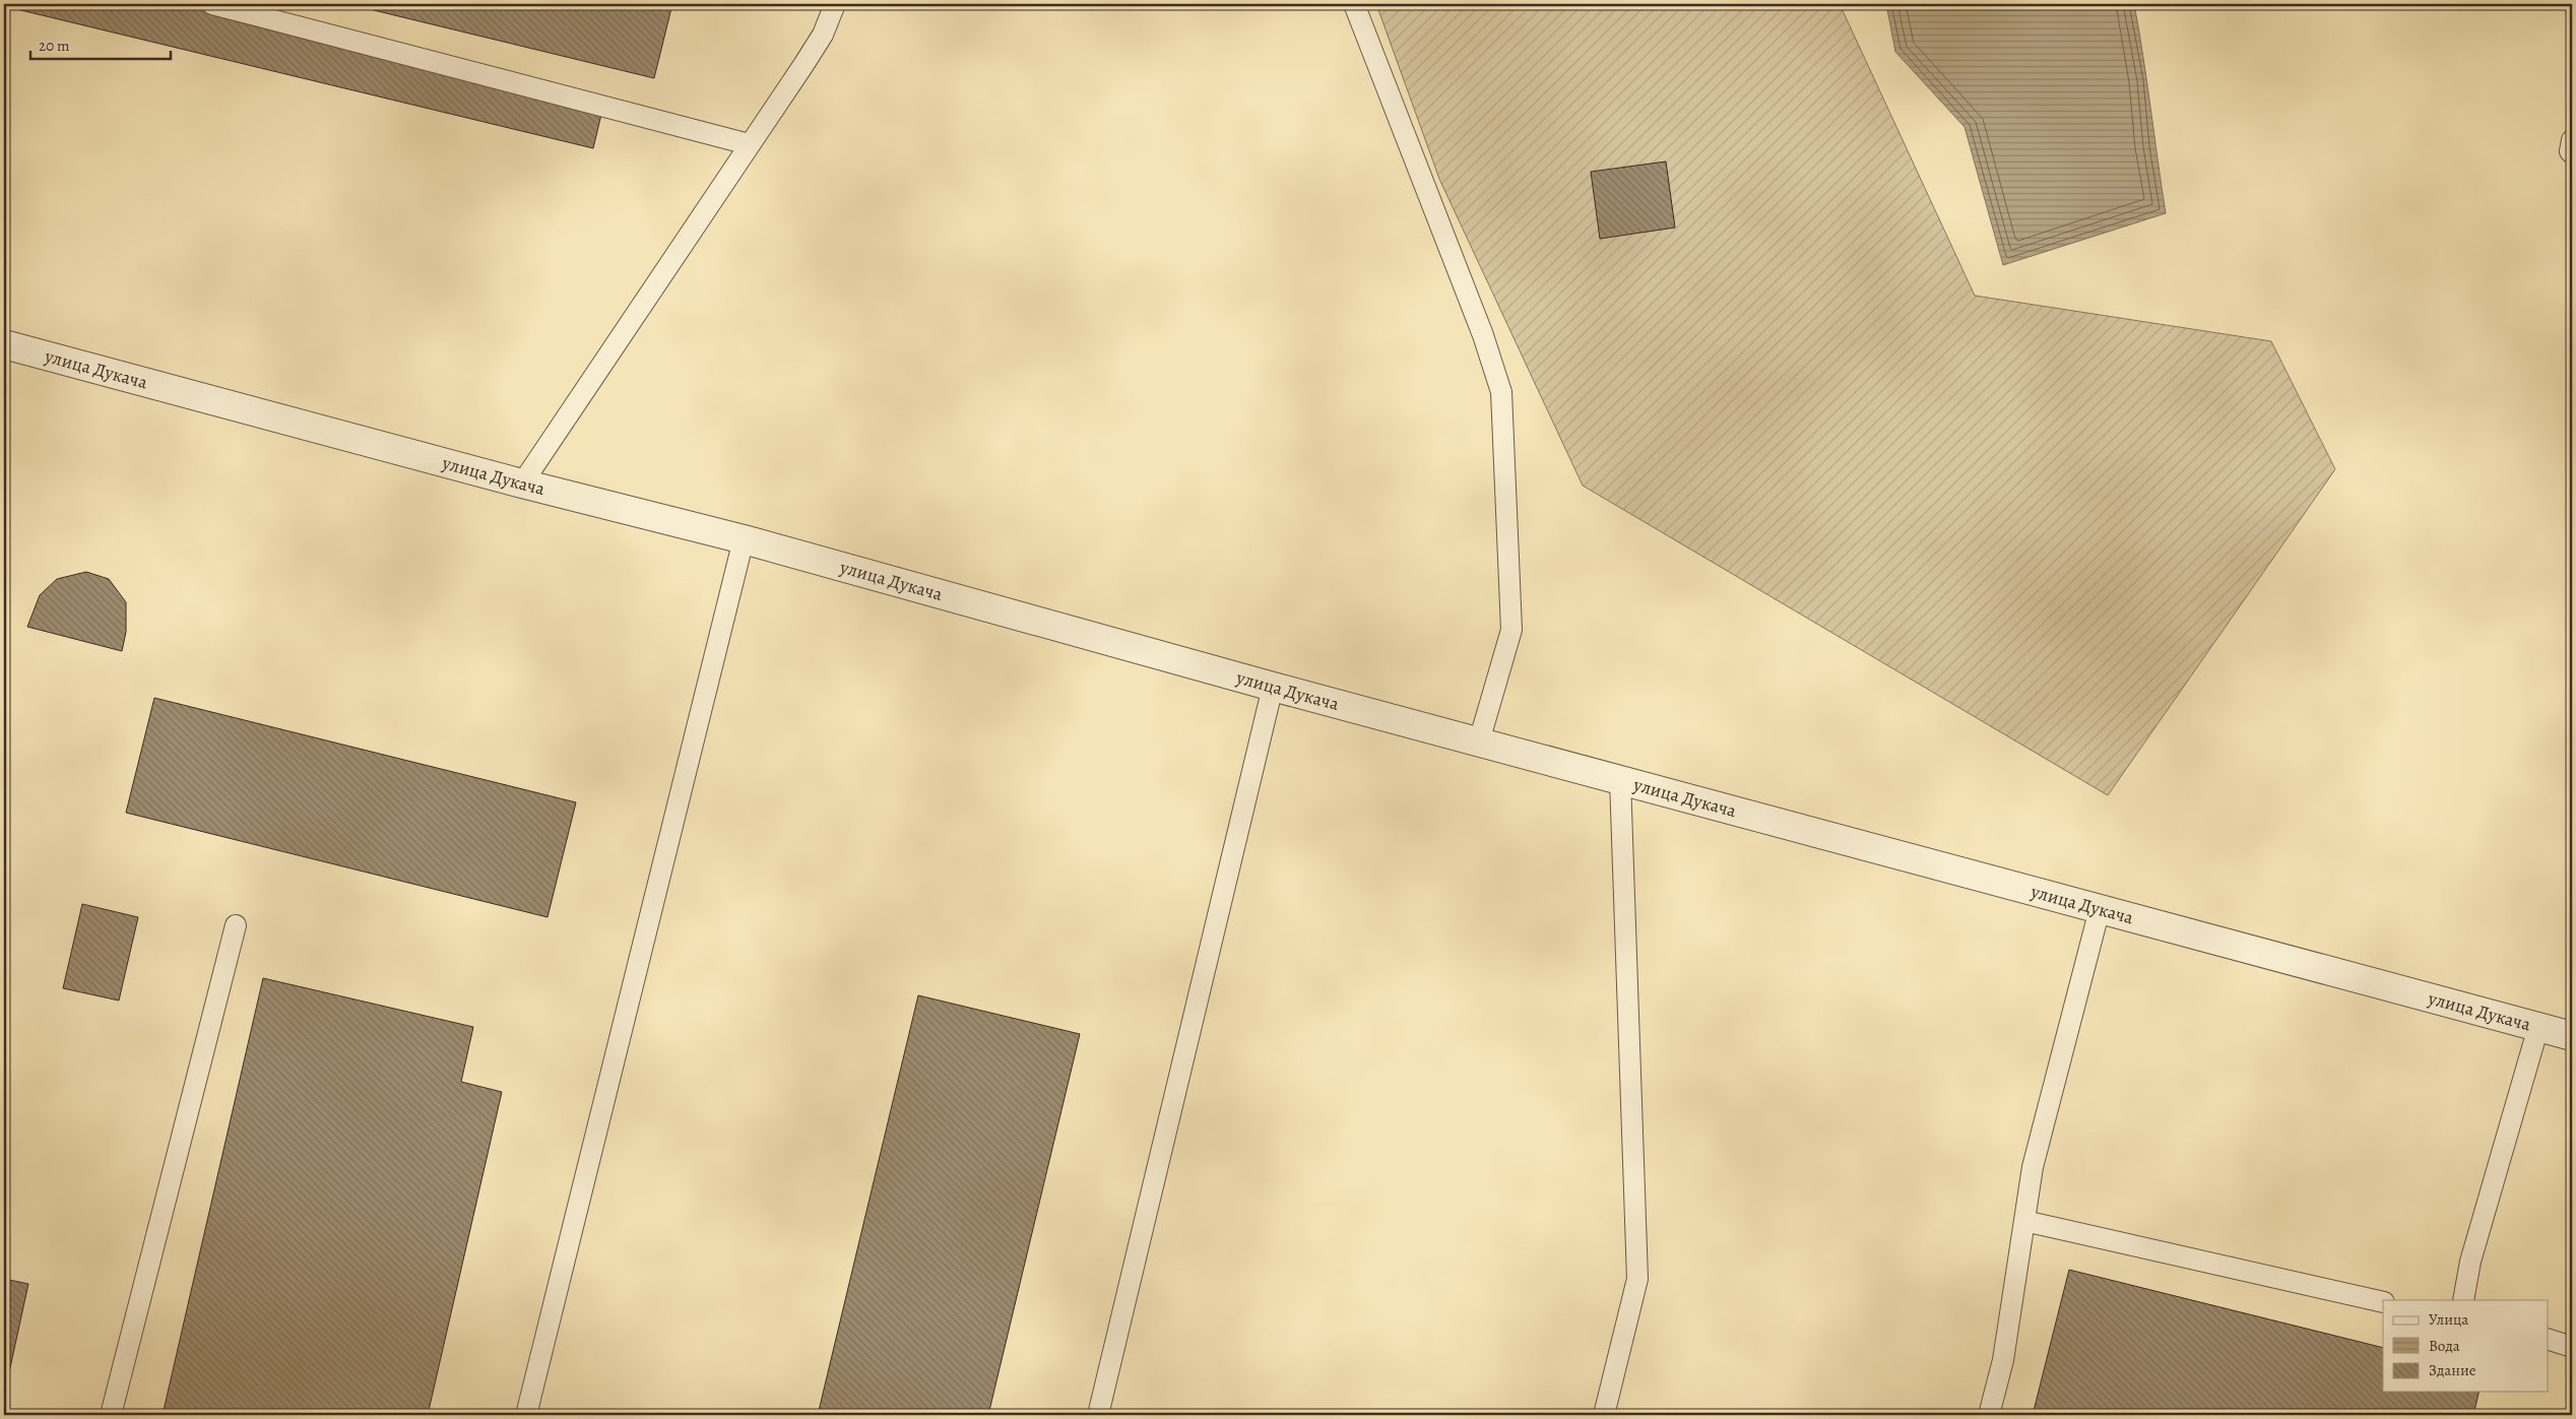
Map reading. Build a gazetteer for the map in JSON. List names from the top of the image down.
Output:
{
  "streets": {
    "street": ["улица Дукача"]
  },
  "legend": ["Улица", "Вода", "Здание"],
  "scale_bar": "20 m"
}
